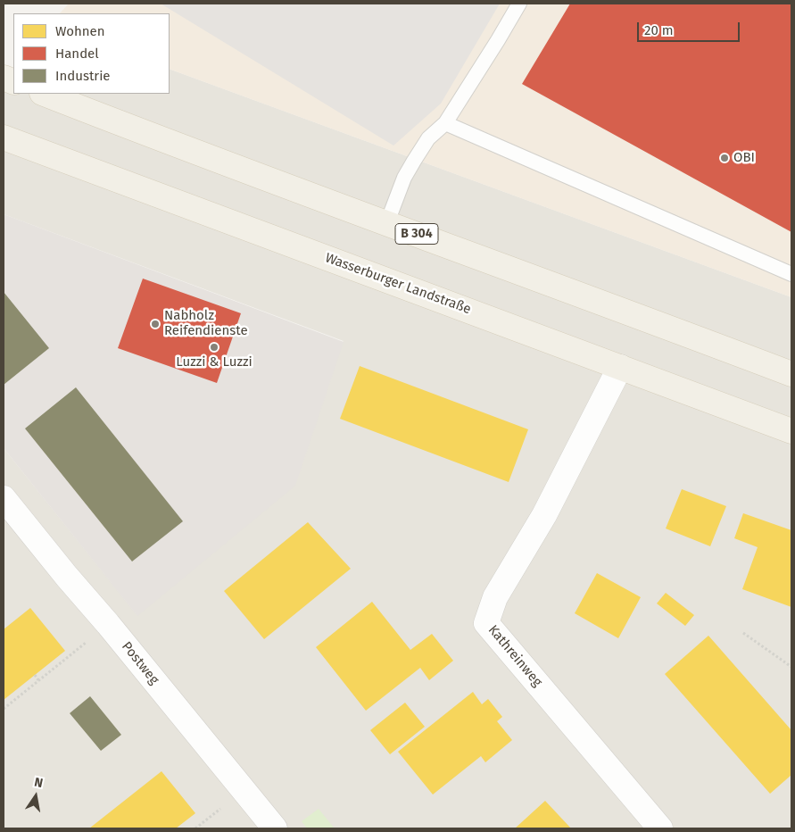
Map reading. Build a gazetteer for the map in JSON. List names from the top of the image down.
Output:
{
  "streets": {
    "main road": ["B 304", "Wasserburger Landstraße"],
    "street": ["Kathreinweg", "Postweg"]
  },
  "crossings": [
    ["Wasserburger Landstraße", "Kathreinweg"]
  ],
  "places": ["OBI", "Nabholz Reifendienste", "Luzzi & Luzzi"],
  "legend": ["Wohnen", "Handel", "Industrie"],
  "scale_bar": "20 m",
  "north": "top"
}
